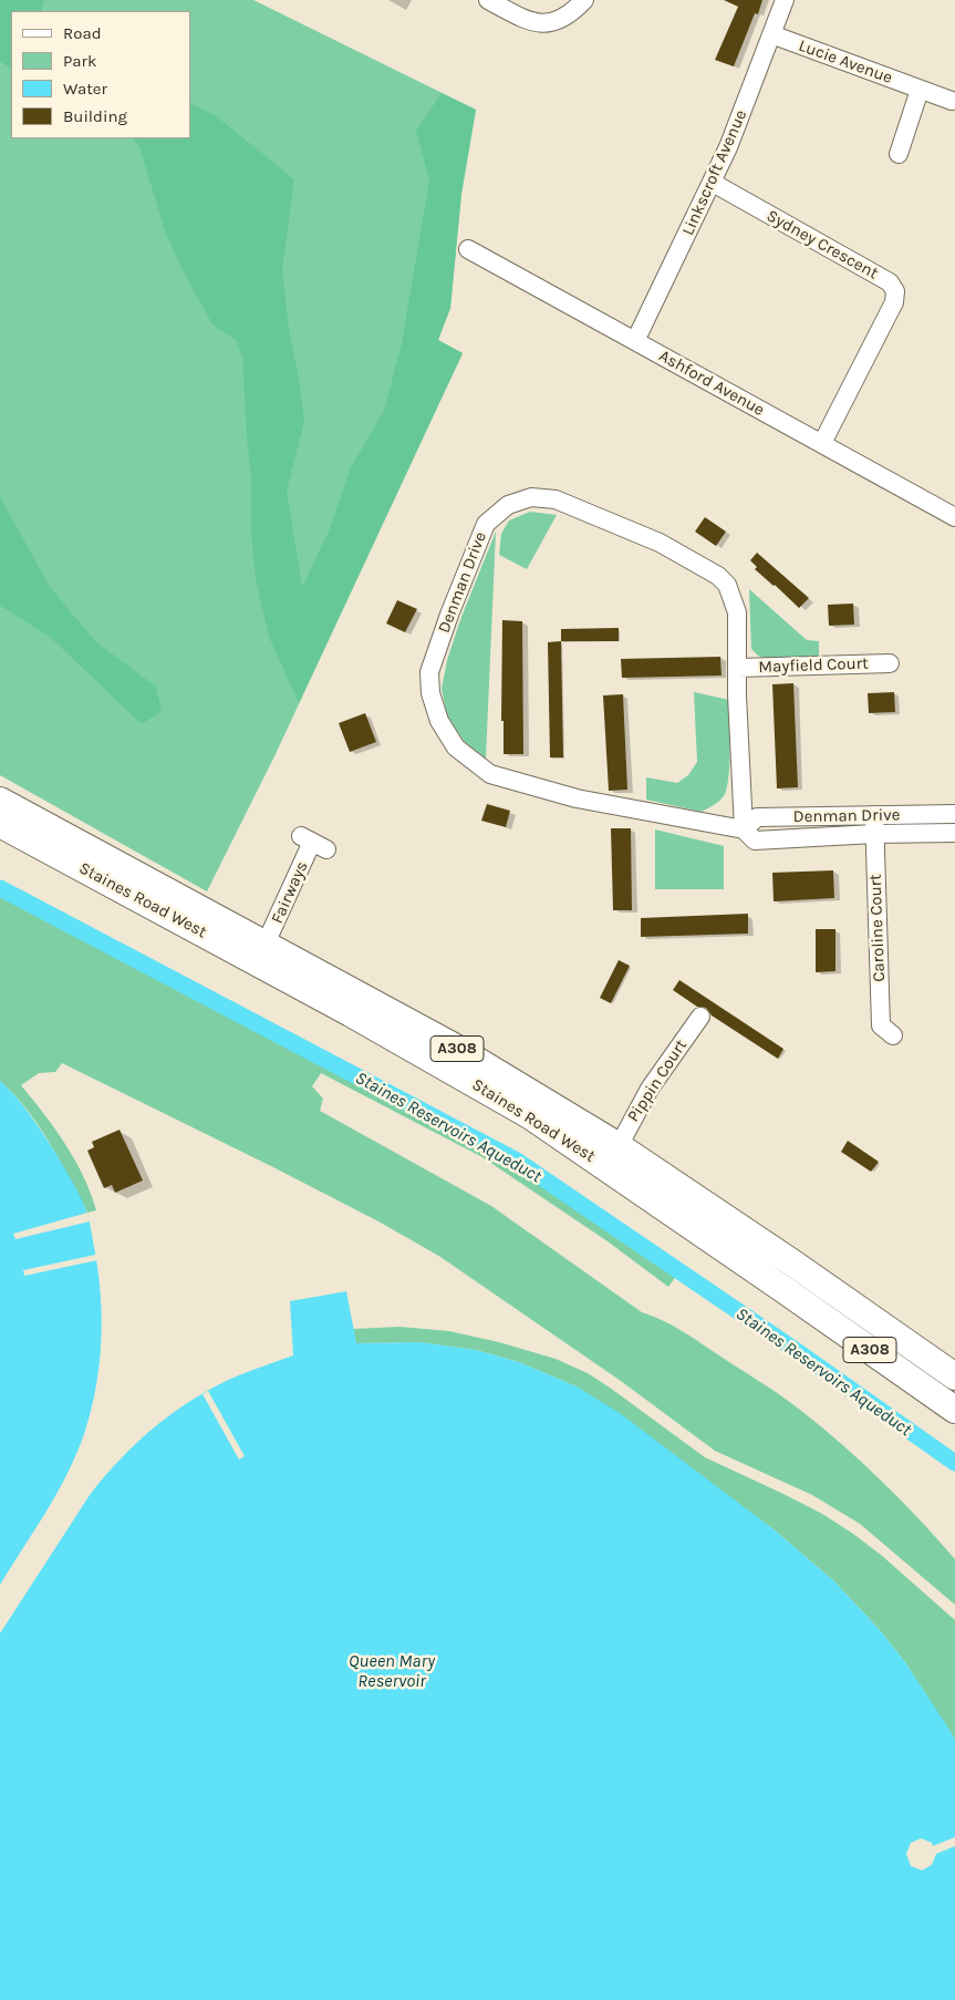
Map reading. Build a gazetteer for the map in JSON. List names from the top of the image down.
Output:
{
  "streets": {
    "highway": ["Staines Road West", "A308"],
    "street": [
      "Lucie Avenue",
      "Linkscroft Avenue",
      "Sydney Crescent",
      "Ashford Avenue",
      "Denman Drive",
      "Mayfield Court",
      "Fairways",
      "Caroline Court",
      "Pippin Court"
    ]
  },
  "crossings": [
    ["Lucie Avenue", "Linkscroft Avenue"],
    ["Linkscroft Avenue", "Sydney Crescent"],
    ["Linkscroft Avenue", "Ashford Avenue"],
    ["Sydney Crescent", "Ashford Avenue"],
    ["Denman Drive", "Mayfield Court"],
    ["Denman Drive", "Caroline Court"],
    ["Fairways", "Staines Road West"],
    ["Staines Road West", "Pippin Court"]
  ],
  "water": ["Staines Reservoirs Aqueduct", "Queen Mary Reservoir"],
  "legend": [
    "Road",
    "Park",
    "Water",
    "Building"
  ]
}
